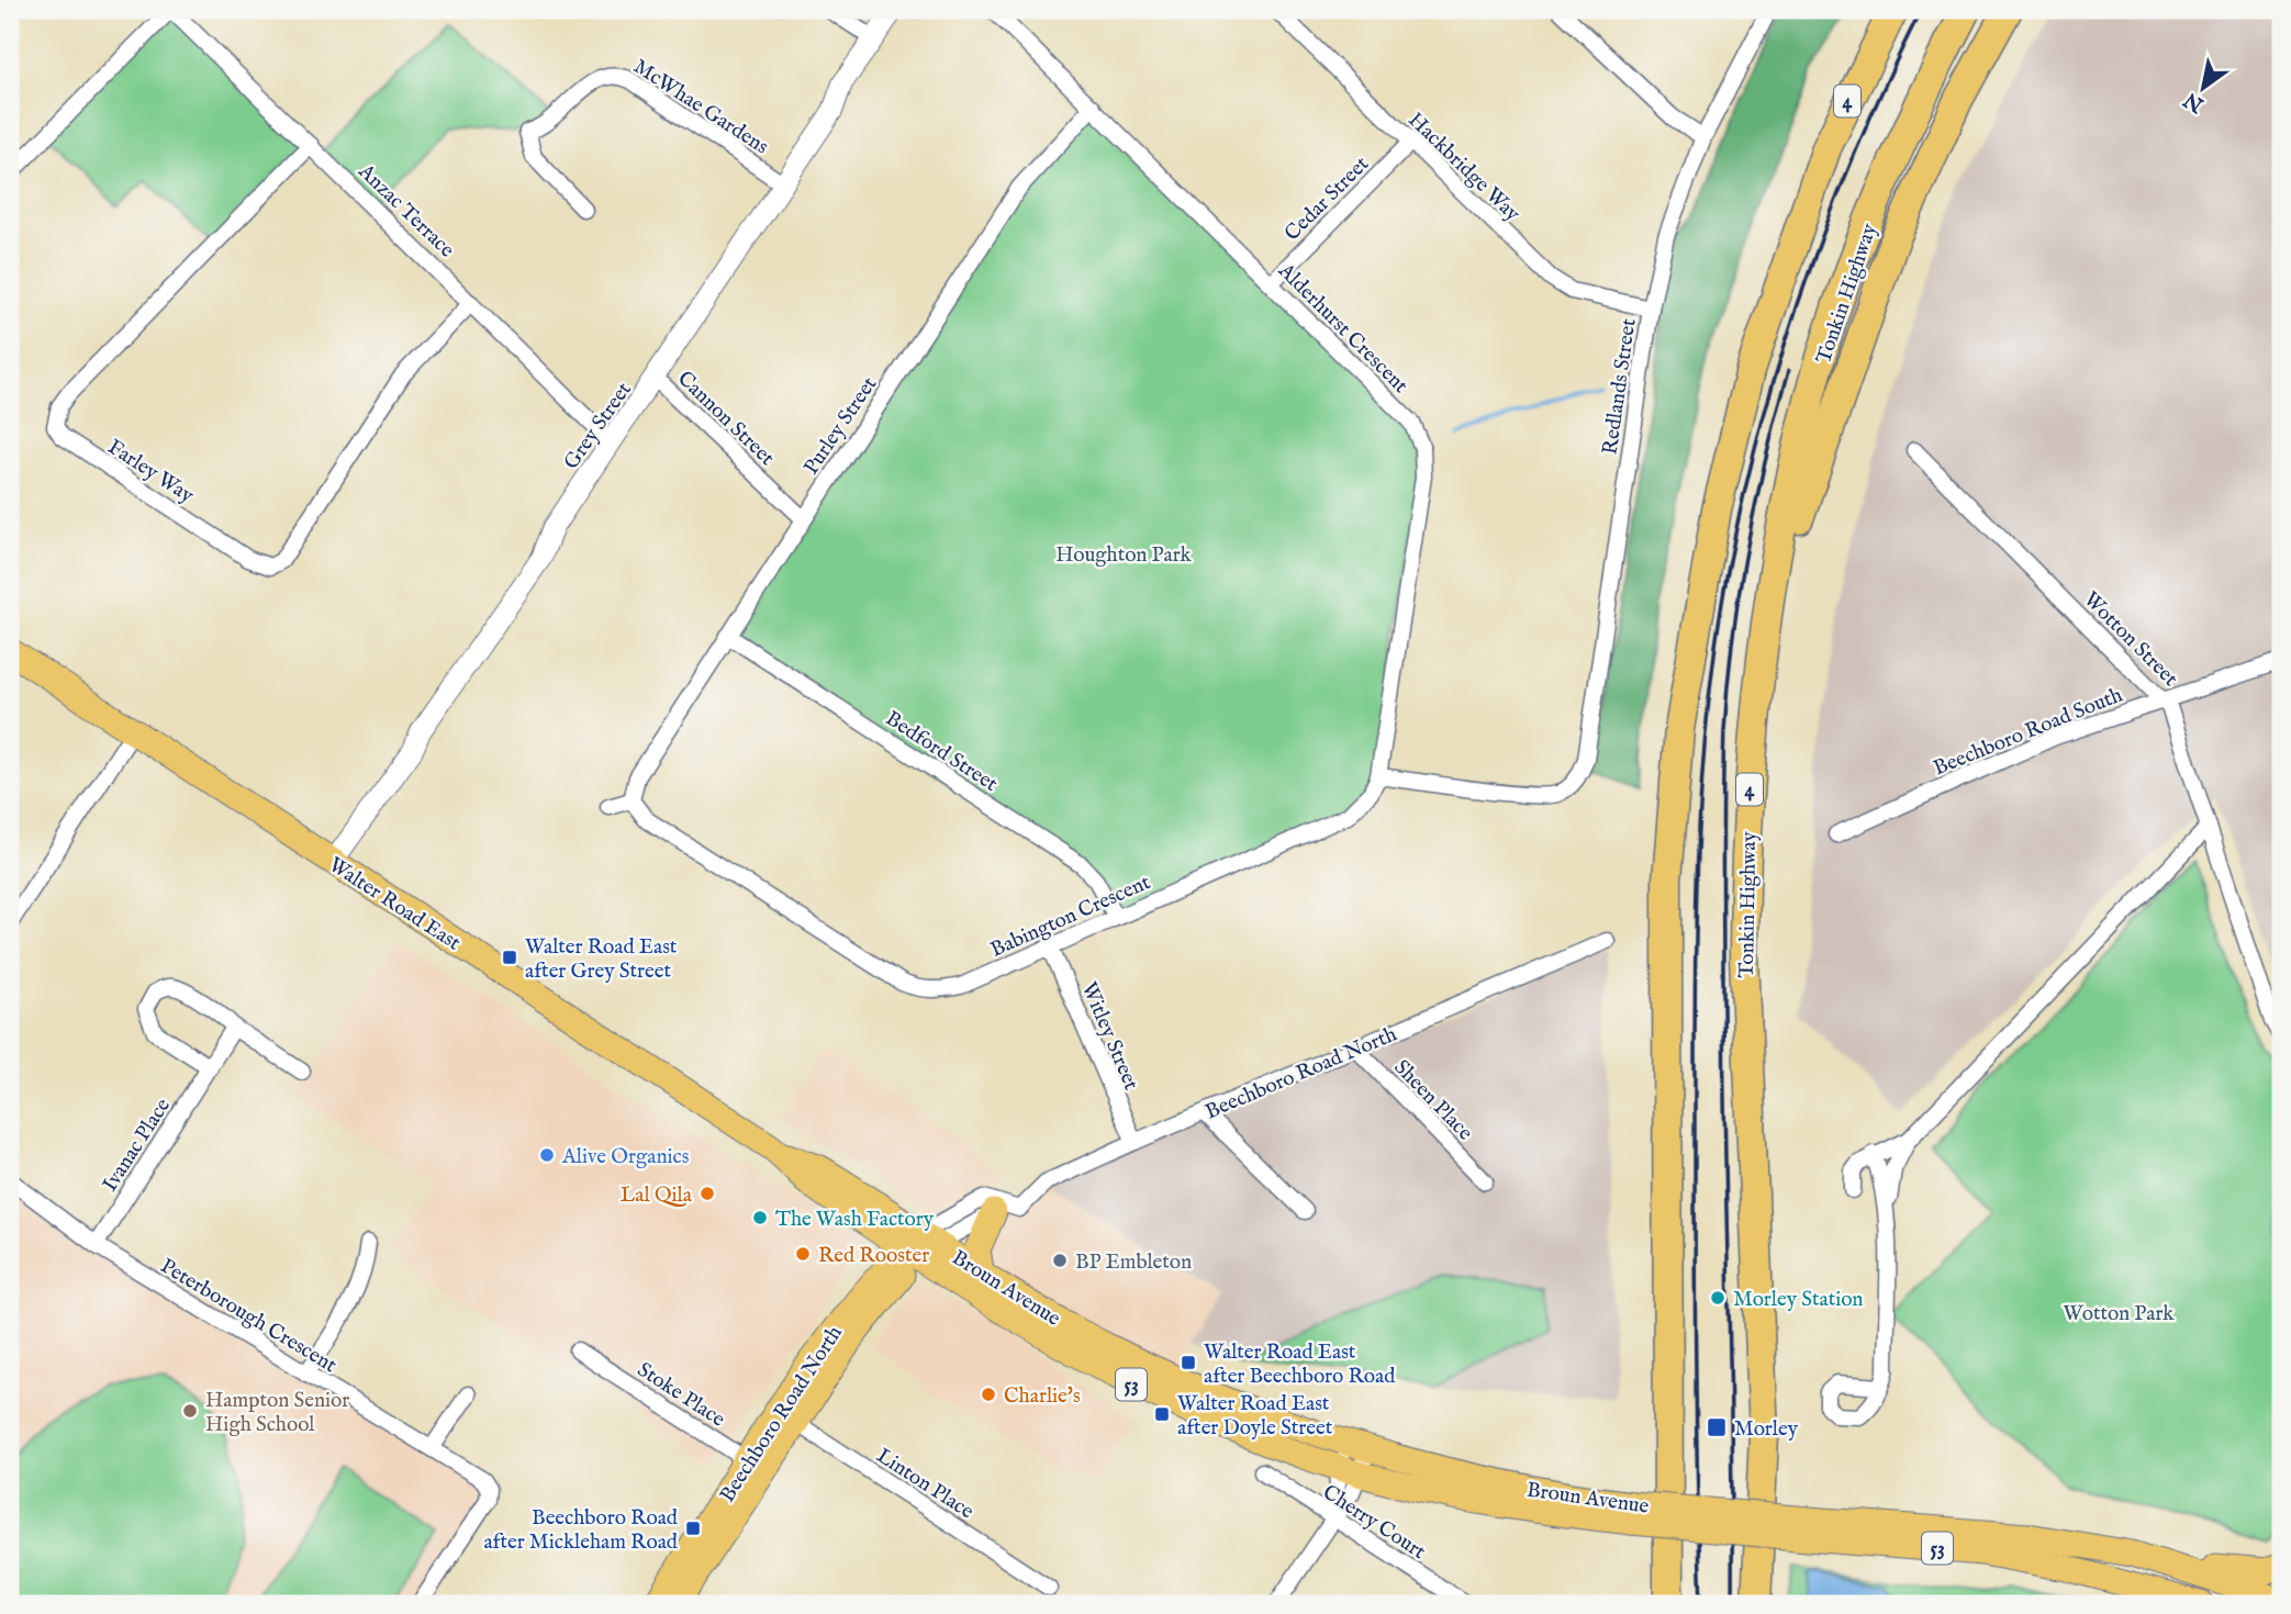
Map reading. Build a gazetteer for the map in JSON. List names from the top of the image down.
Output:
{
  "streets": {
    "highway": ["4", "Tonkin Highway"],
    "main road": [
      "Walter Road East",
      "Beechboro Road North",
      "Broun Avenue",
      "53"
    ],
    "street": [
      "McWhae Gardens",
      "Hackbridge Way",
      "Cedar Street",
      "Anzac Terrace",
      "Alderhurst Crescent",
      "Redlands Street",
      "Cannon Street",
      "Grey Street",
      "Purley Street",
      "Farley Way",
      "Wotton Street",
      "Beechboro Road South",
      "Bedford Street",
      "Babington Crescent",
      "Witley Street",
      "Sheen Place",
      "Ivanac Place",
      "Peterborough Crescent",
      "Stoke Place",
      "Linton Place",
      "Cherry Court"
    ]
  },
  "crossings": [
    ["McWhae Gardens", "Grey Street"],
    ["Hackbridge Way", "Cedar Street"],
    ["Hackbridge Way", "Redlands Street"],
    ["Cedar Street", "Alderhurst Crescent"],
    ["Anzac Terrace", "Grey Street"],
    ["Anzac Terrace", "Farley Way"],
    ["Alderhurst Crescent", "Redlands Street"],
    ["Alderhurst Crescent", "Purley Street"],
    ["Alderhurst Crescent", "Babington Crescent"],
    ["Redlands Street", "Babington Crescent"],
    ["Cannon Street", "Grey Street"],
    ["Cannon Street", "Purley Street"],
    ["Grey Street", "Walter Road East"],
    ["Purley Street", "Bedford Street"],
    ["Purley Street", "Babington Crescent"],
    ["Wotton Street", "Beechboro Road South"],
    ["Bedford Street", "Babington Crescent"],
    ["Walter Road East", "Beechboro Road North"],
    ["Walter Road East", "Broun Avenue"],
    ["Babington Crescent", "Witley Street"],
    ["Witley Street", "Beechboro Road North"],
    ["Beechboro Road North", "Sheen Place"],
    ["Beechboro Road North", "Broun Avenue"],
    ["Beechboro Road North", "Stoke Place"],
    ["Beechboro Road North", "Linton Place"],
    ["Ivanac Place", "Peterborough Crescent"]
  ],
  "parks": ["Houghton Park", "Wotton Park"],
  "places": {
    "transit": [
      "Walter Road East after Grey Street",
      "Walter Road East after Beechboro Road",
      "Walter Road East after Doyle Street",
      "Morley",
      "Beechboro Road after Mickleham Road"
    ],
    "other": [
      "Alive Organics",
      "Lal Qila",
      "The Wash Factory",
      "Red Rooster",
      "BP Embleton",
      "Morley Station",
      "Charlie's",
      "Hampton Senior High School"
    ]
  },
  "north": "bottom left"
}
